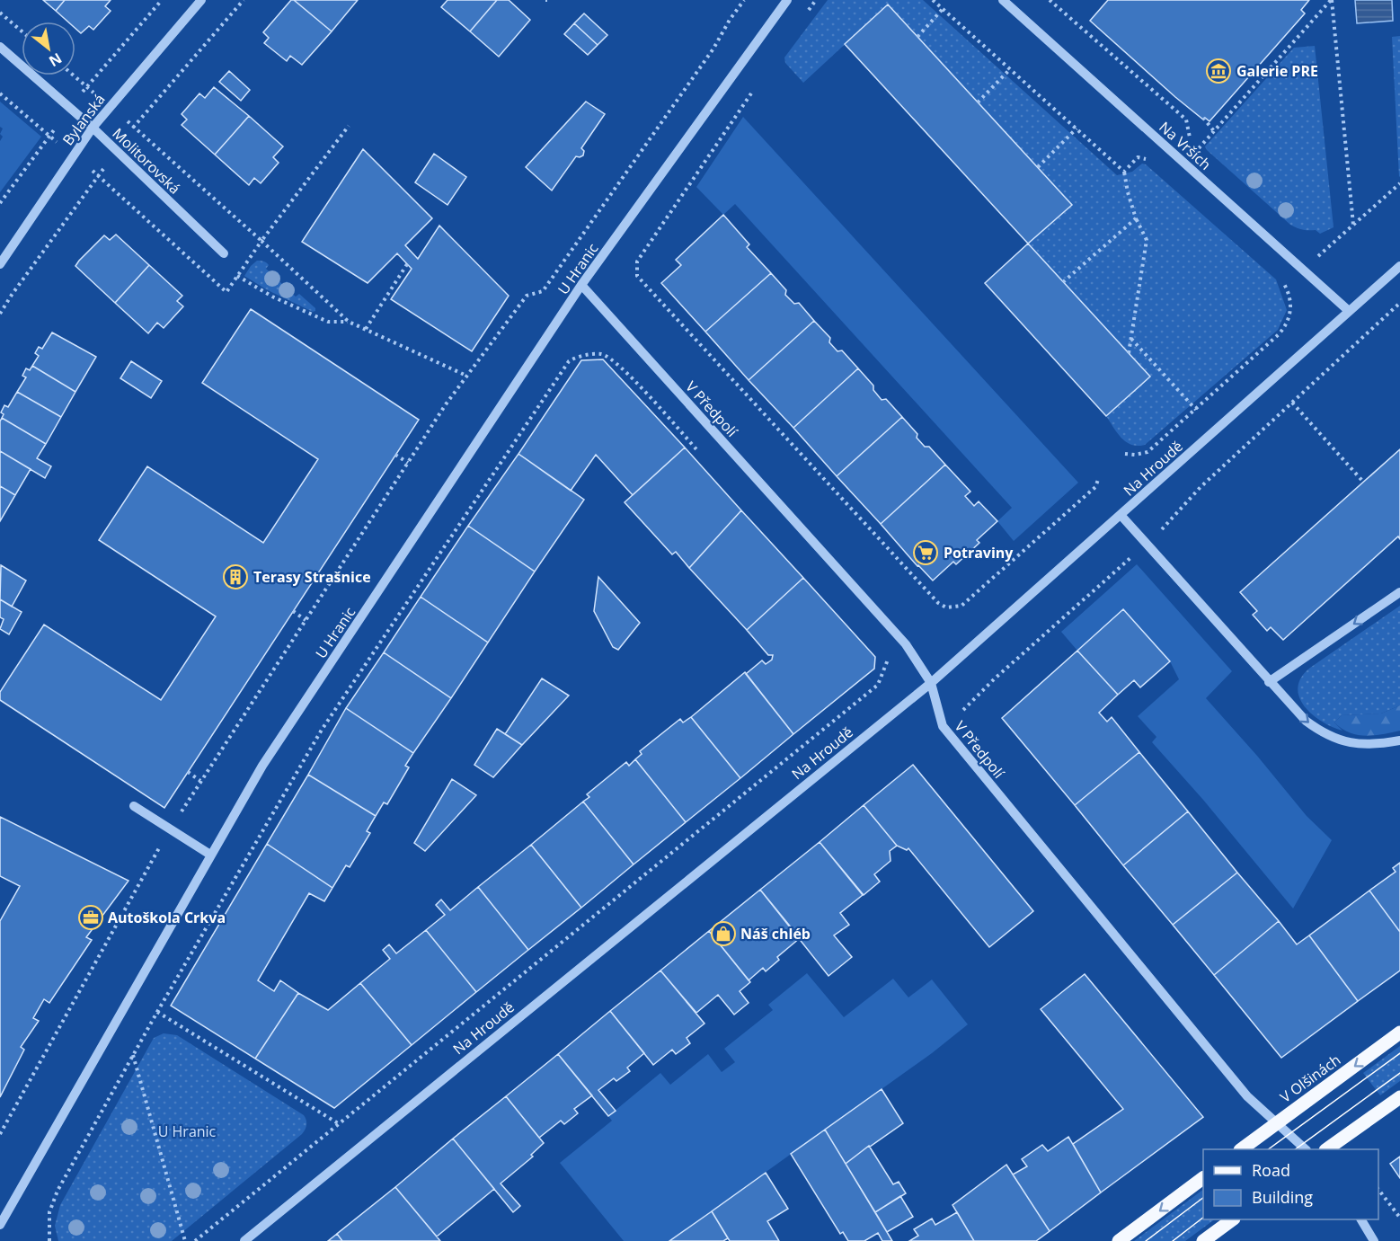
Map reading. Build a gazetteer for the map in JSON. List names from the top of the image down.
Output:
{
  "streets": {
    "main road": ["V Olšinách"],
    "street": [
      "Bylanská",
      "Na Vrších",
      "Molitorovská",
      "U Hranic",
      "V Předpolí",
      "Na Hroudě"
    ]
  },
  "crossings": [
    ["Bylanská", "Molitorovská"],
    ["Na Vrších", "Na Hroudě"],
    ["U Hranic", "V Předpolí"],
    ["V Předpolí", "Na Hroudě"],
    ["V Předpolí", "V Olšinách"]
  ],
  "parks": ["U Hranic"],
  "places": {
    "museum": ["Galerie PRE"],
    "supermarket": ["Potraviny"],
    "building": ["Terasy Strašnice"],
    "office": ["Autoškola Crkva"],
    "shop": ["Náš chléb"]
  },
  "legend": ["Road", "Building"],
  "north": "bottom right"
}
